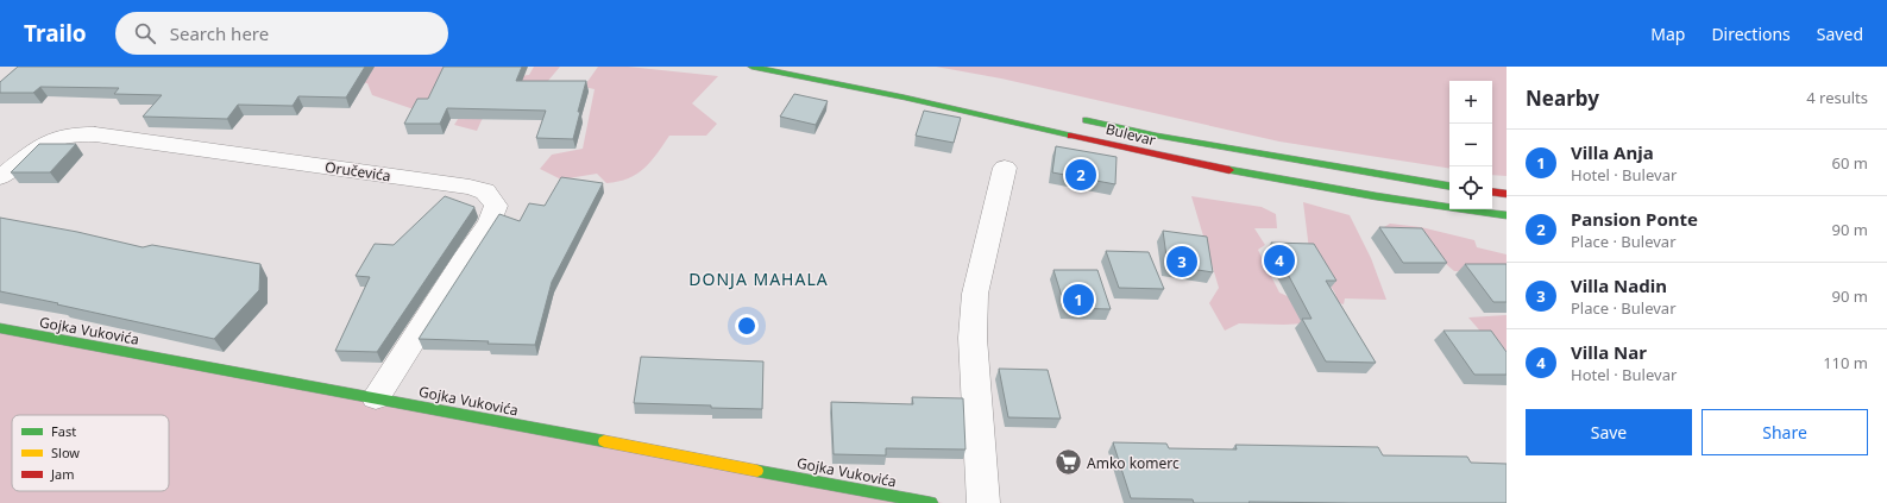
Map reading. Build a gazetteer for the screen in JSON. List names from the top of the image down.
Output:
{
  "streets": {
    "main road": ["Bulevar", "Gojka Vukovića"],
    "street": ["Oručevića"]
  },
  "crossings": [
    ["Oručevića", "Gojka Vukovića"]
  ],
  "districts": ["DONJA MAHALA"],
  "places": {
    "supermarket": ["Amko komerc"]
  },
  "legend": ["Fast", "Slow", "Jam"],
  "page": {
    "header": "Trailo",
    "search": "Search here",
    "nav": ["Map", "Directions", "Saved"],
    "heading": ["Nearby", "4 results"],
    "map_buttons": ["+", "−"],
    "list": [
      {
        "mark": "1",
        "name": "Villa Anja",
        "note": "Hotel · Bulevar",
        "value": "60 m"
      },
      {
        "mark": "2",
        "name": "Pansion Ponte",
        "note": "Place · Bulevar",
        "value": "90 m"
      },
      {
        "mark": "3",
        "name": "Villa Nadin",
        "note": "Place · Bulevar",
        "value": "90 m"
      },
      {
        "mark": "4",
        "name": "Villa Nar",
        "note": "Hotel · Bulevar",
        "value": "110 m"
      }
    ],
    "pins": [
      "2",
      "4",
      "3",
      "1"
    ],
    "buttons": ["Save", "Share"]
  }
}
